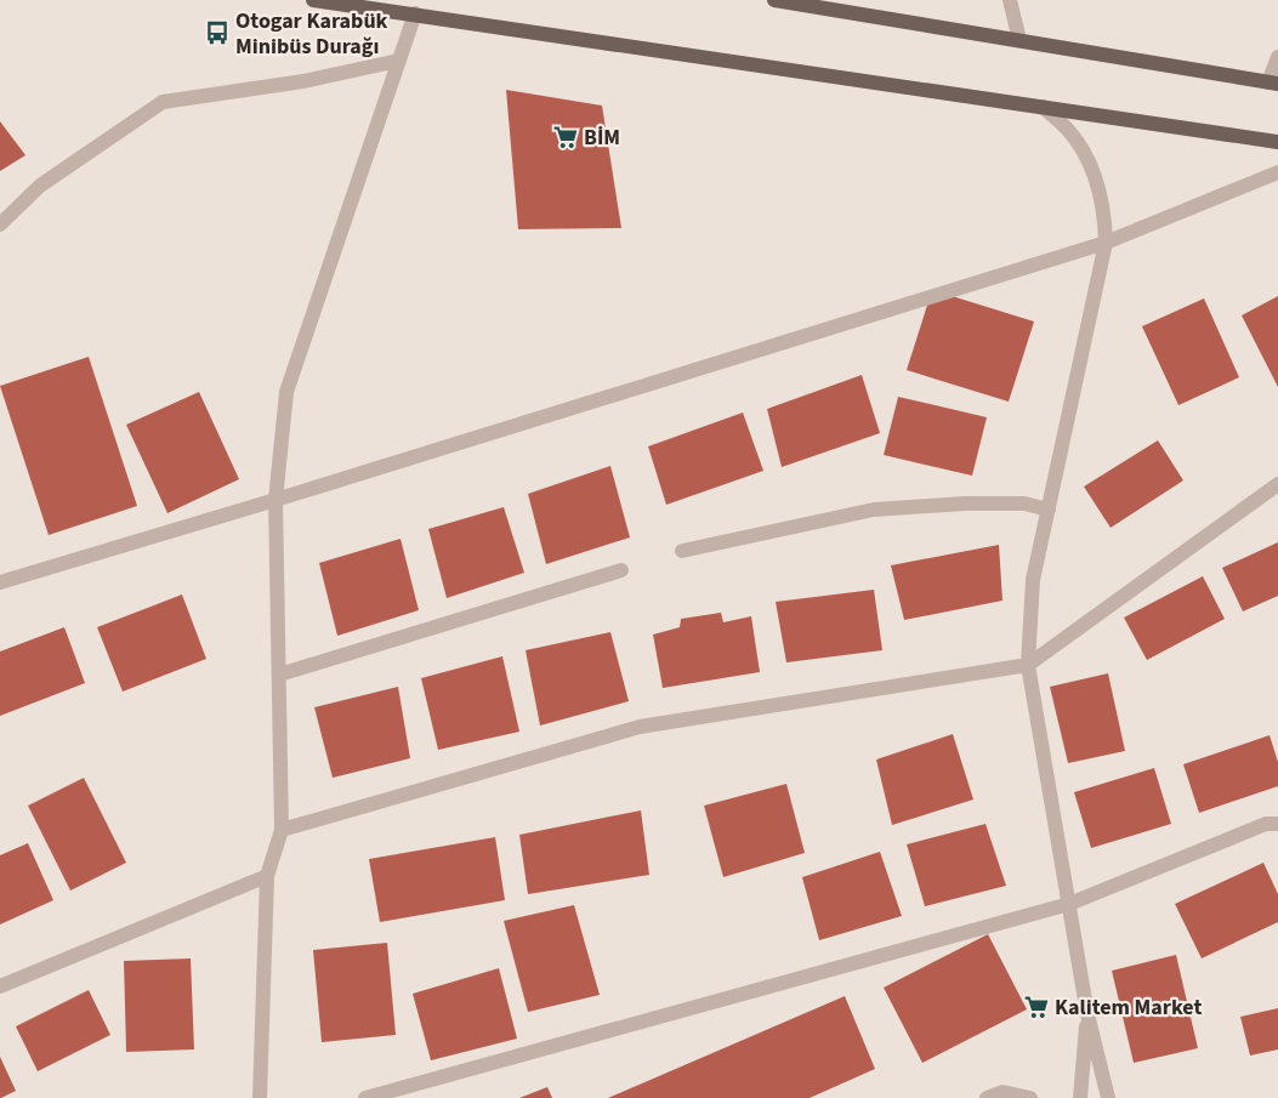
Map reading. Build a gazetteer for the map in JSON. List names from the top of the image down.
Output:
{
  "places": {
    "bus stop": ["Otogar Karabük Minibüs Durağı"],
    "supermarket": ["BİM", "Kalitem Market"]
  }
}
